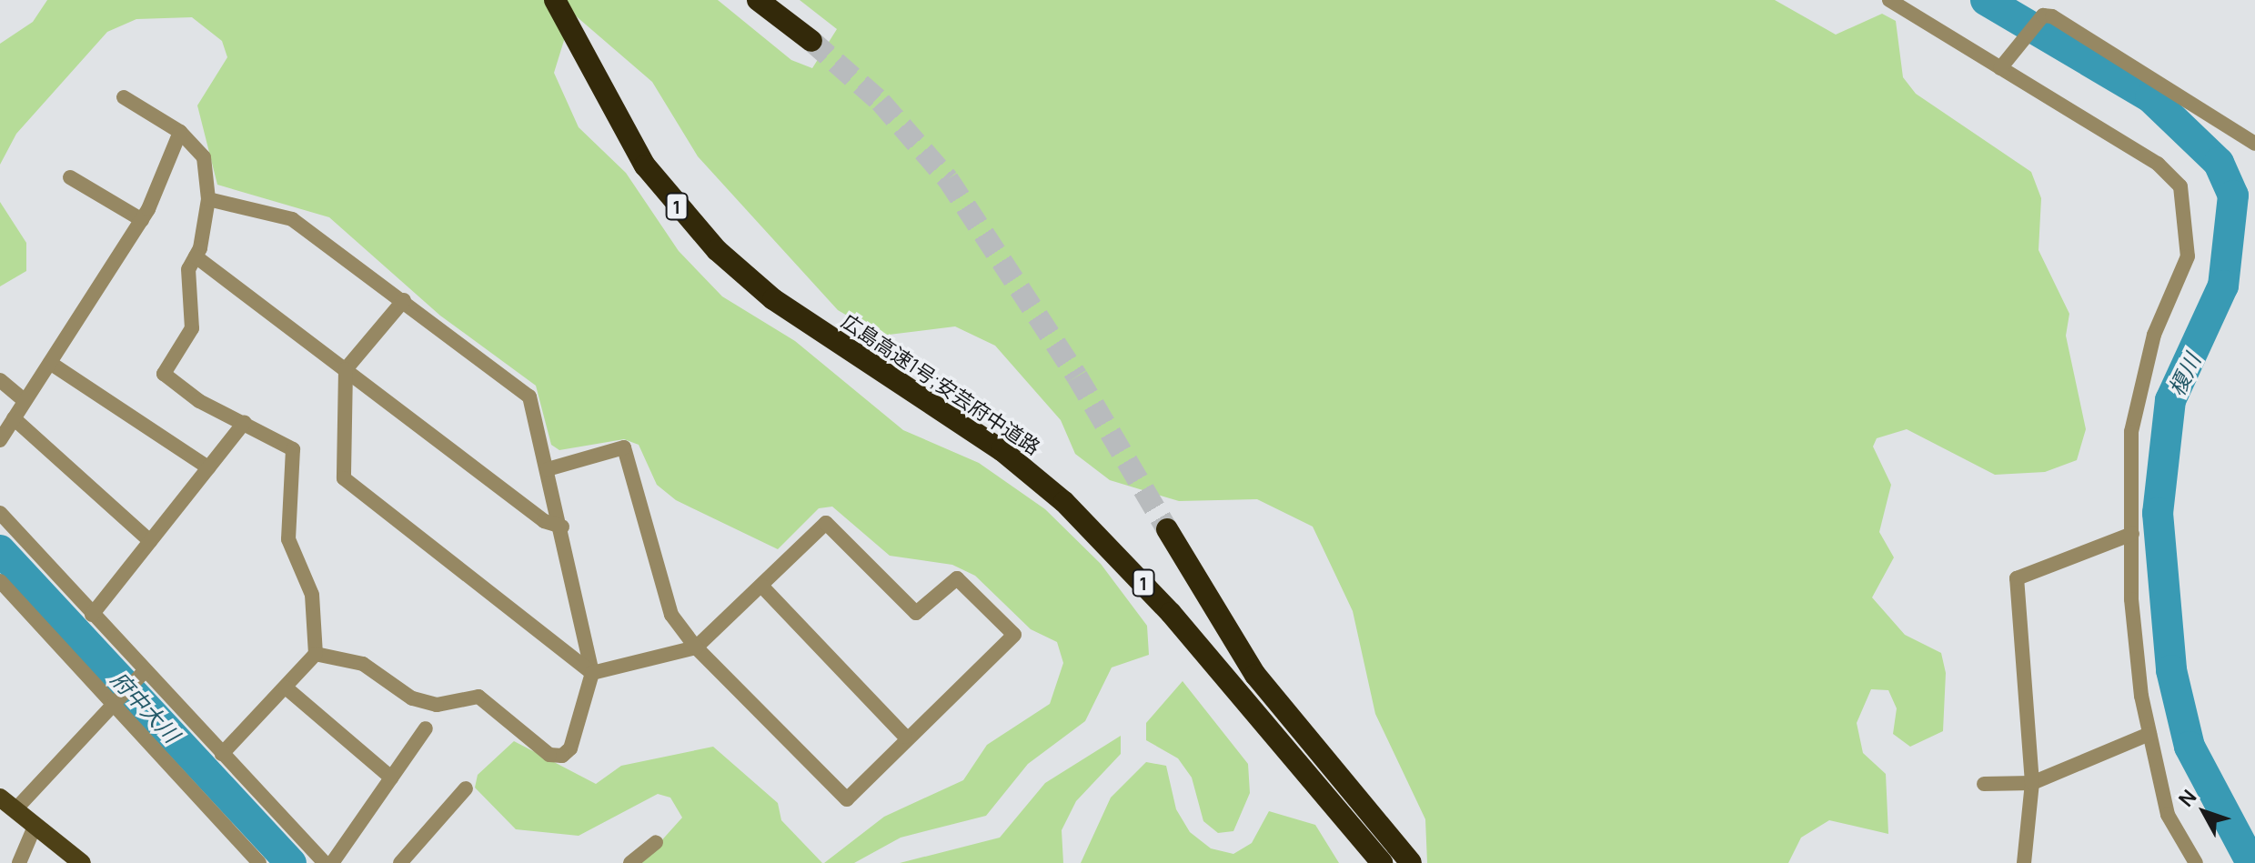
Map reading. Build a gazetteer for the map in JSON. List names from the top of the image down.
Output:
{
  "streets": {
    "highway": ["1", "広島高速1号;安芸府中道路"]
  },
  "water": ["榎川", "府中大川"],
  "north": "top left"
}
